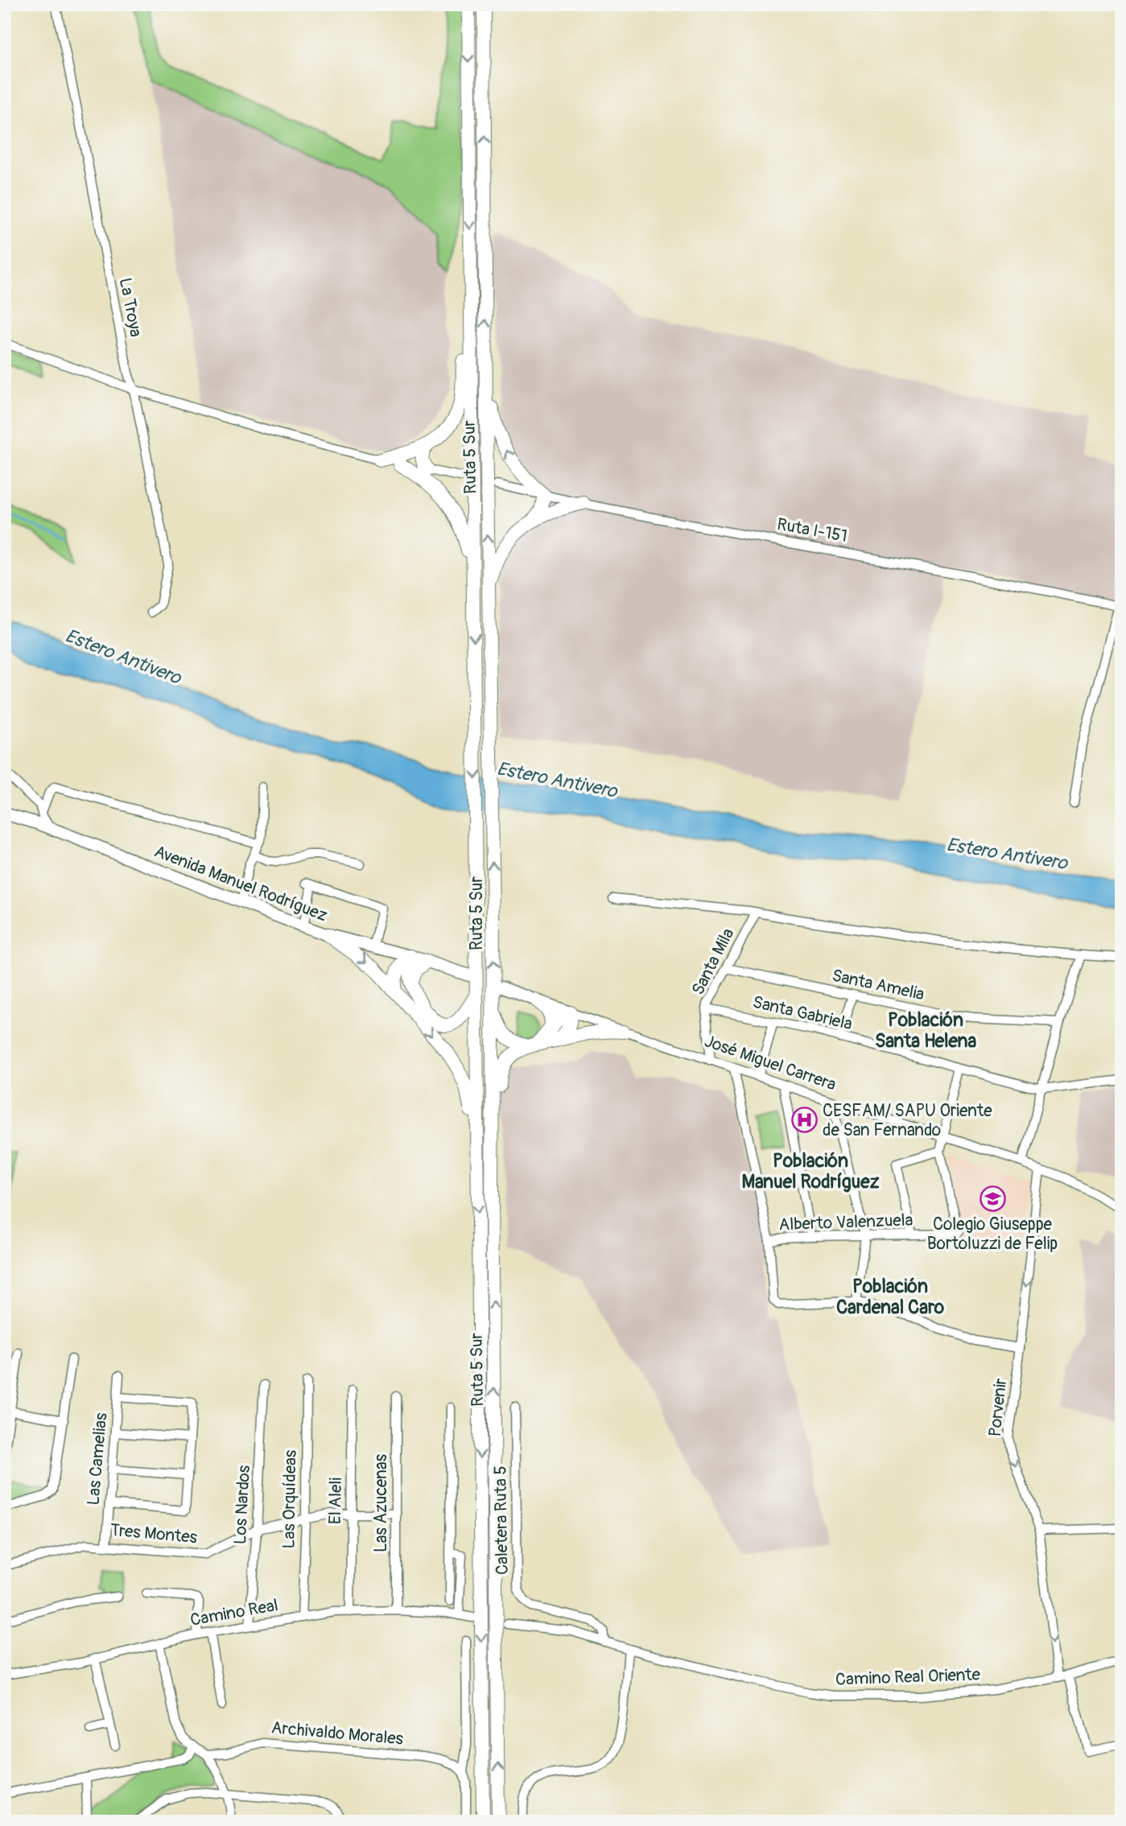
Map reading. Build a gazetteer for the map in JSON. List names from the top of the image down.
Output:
{
  "streets": {
    "highway": ["Ruta 5 Sur"],
    "main road": ["Avenida Manuel Rodríguez", "José Miguel Carrera"],
    "street": [
      "La Troya",
      "Ruta I-151",
      "Santa Mila",
      "Santa Amelia",
      "Santa Gabriela",
      "Alberto Valenzuela",
      "Porvenir",
      "Las Camelias",
      "Las Orquídeas",
      "El Aleli",
      "Las Azucenas",
      "Los Nardos",
      "Caletera Ruta 5",
      "Tres Montes",
      "Camino Real",
      "Camino Real Oriente",
      "Archivaldo Morales"
    ]
  },
  "crossings": [
    ["Santa Mila", "Santa Amelia"],
    ["Santa Mila", "Santa Gabriela"],
    ["Santa Mila", "José Miguel Carrera"],
    ["José Miguel Carrera", "Porvenir"],
    ["Porvenir", "Camino Real Oriente"],
    ["Las Camelias", "Tres Montes"],
    ["Las Orquídeas", "Tres Montes"],
    ["Las Orquídeas", "Camino Real"],
    ["El Aleli", "Tres Montes"],
    ["El Aleli", "Camino Real"],
    ["Las Azucenas", "Tres Montes"],
    ["Las Azucenas", "Camino Real"],
    ["Los Nardos", "Tres Montes"],
    ["Los Nardos", "Camino Real"]
  ],
  "one_way": ["Porvenir"],
  "districts": ["Población Santa Helena", "Población Manuel Rodríguez", "Población Cardenal Caro"],
  "water": ["Estero Antivero"],
  "places": {
    "hospital": ["CESFAM/ SAPU Oriente de San Fernando"],
    "school or university": ["Colegio Giuseppe Bortoluzzi de Felip"]
  }
}
